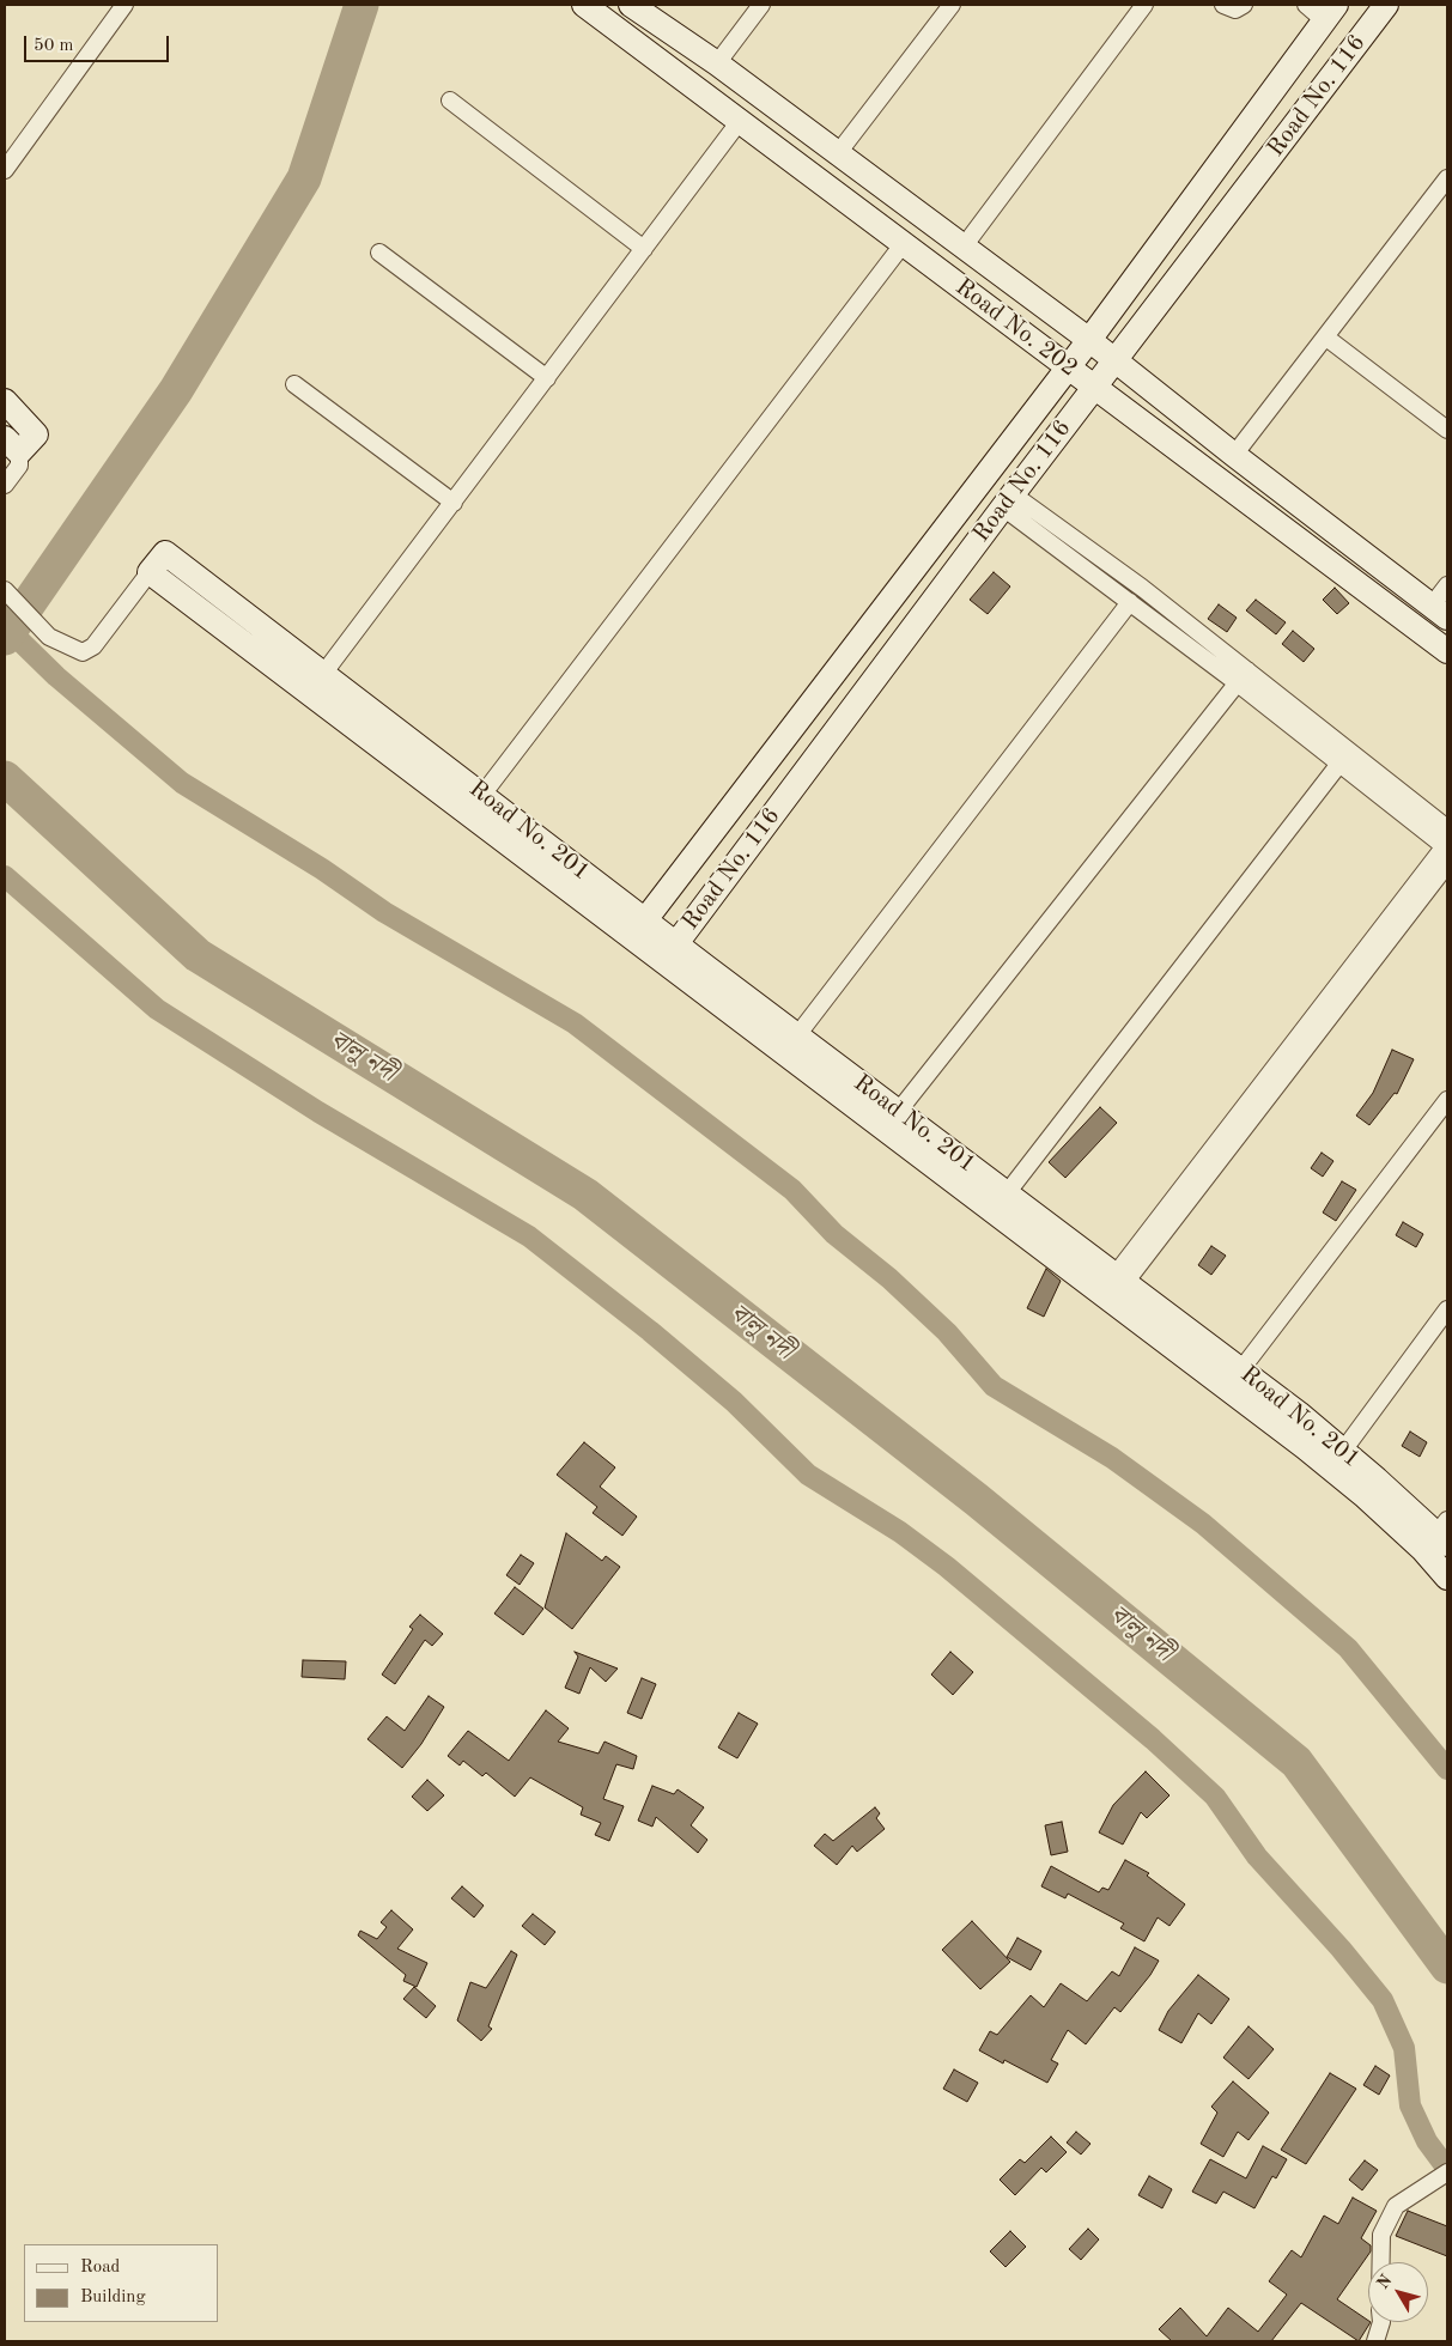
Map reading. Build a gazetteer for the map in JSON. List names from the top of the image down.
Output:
{
  "streets": {
    "street": ["Road No. 116", "Road No. 202", "Road No. 201"]
  },
  "crossings": [
    ["Road No. 116", "Road No. 202"],
    ["Road No. 116", "Road No. 201"]
  ],
  "water": ["বালু নদী"],
  "legend": ["Road", "Building"],
  "scale_bar": "50 m",
  "north": "top left"
}
